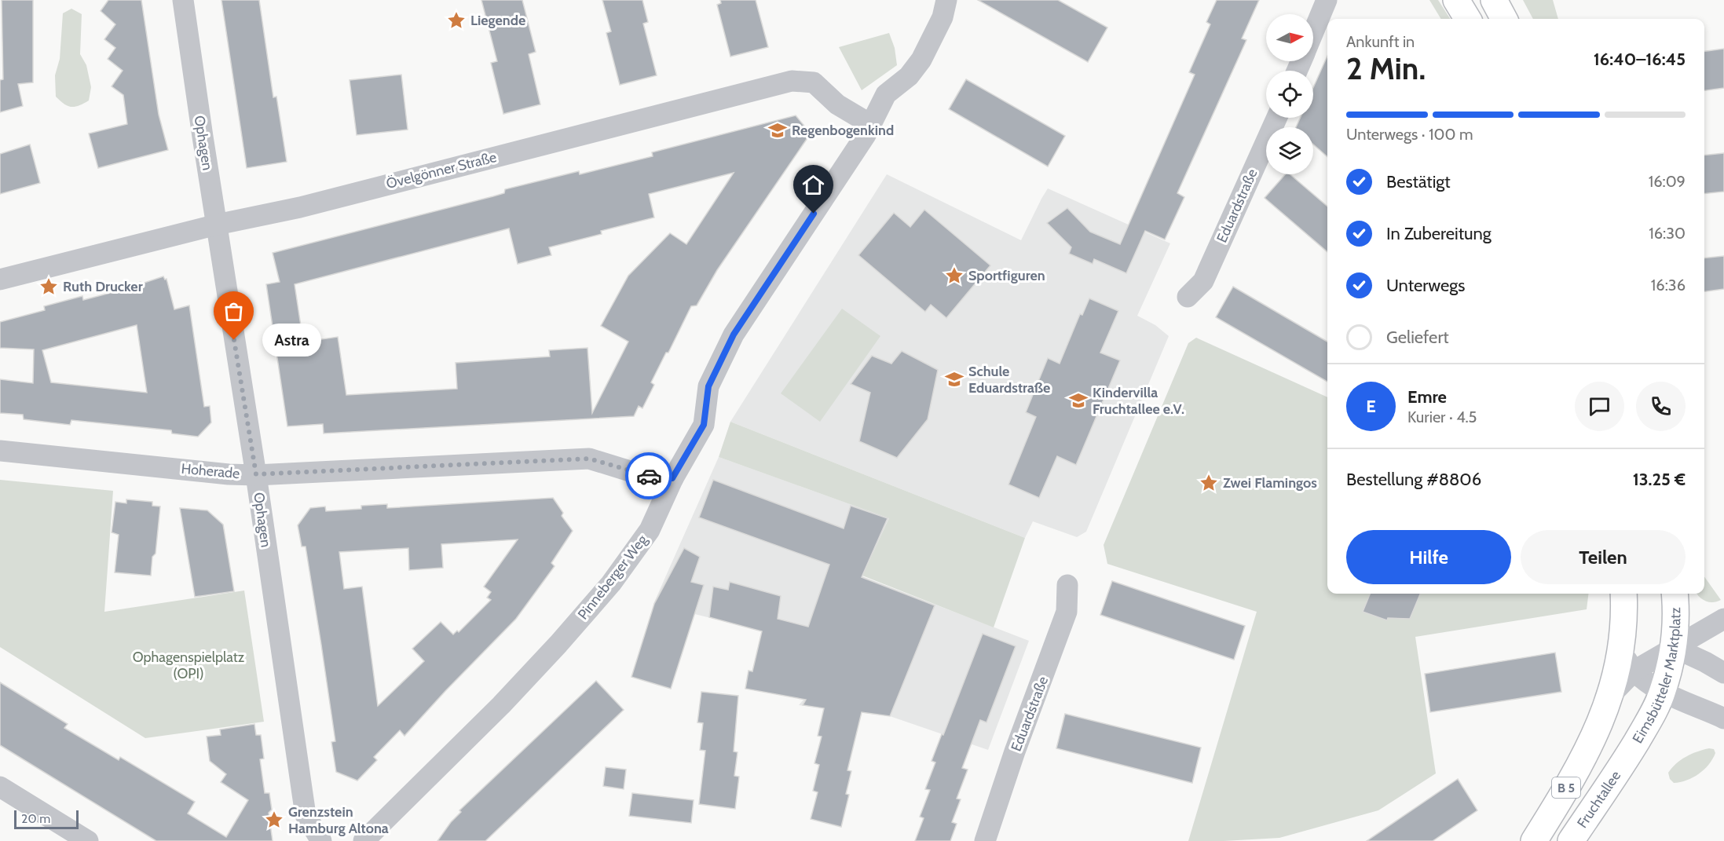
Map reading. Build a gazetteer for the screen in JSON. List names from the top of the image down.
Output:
{
  "streets": {
    "main road": ["Eimsbütteler Marktplatz", "B 5", "Fruchtallee"],
    "street": [
      "Ophagen",
      "Övelgönner Straße",
      "Eduardstraße",
      "Hoherade",
      "Pinneberger Weg"
    ]
  },
  "crossings": [
    ["Ophagen", "Övelgönner Straße"],
    ["Ophagen", "Hoherade"],
    ["Övelgönner Straße", "Pinneberger Weg"],
    ["Hoherade", "Pinneberger Weg"],
    ["Eimsbütteler Marktplatz", "Fruchtallee"]
  ],
  "parks": ["Ophagenspielplatz (OPI)"],
  "places": {
    "place": [
      "Liegende",
      "Sportfiguren",
      "Ruth Drucker",
      "Zwei Flamingos",
      "Grenzstein Hamburg Altona"
    ],
    "school or university": ["Regenbogenkind", "Schule Eduardstraße", "Kindervilla Fruchtallee e.V."],
    "other": ["Astra"]
  },
  "scale_bar": "20 m",
  "north": "right",
  "page": {
    "heading": ["2 Min.", "Ankunft in", "16:40–16:45"],
    "panel": [
      "Emre",
      "Kurier · 4.5",
      "Bestellung #8806",
      "13.25 €"
    ],
    "bar": "Unterwegs · 100 m",
    "list": [
      ["Bestätigt", "16:09"],
      ["In Zubereitung", "16:30"],
      ["Unterwegs", "16:36"],
      "Geliefert"
    ],
    "bubble": "Astra",
    "round": "E",
    "buttons": ["Hilfe", "Teilen"],
    "scale": "20 m"
  }
}
